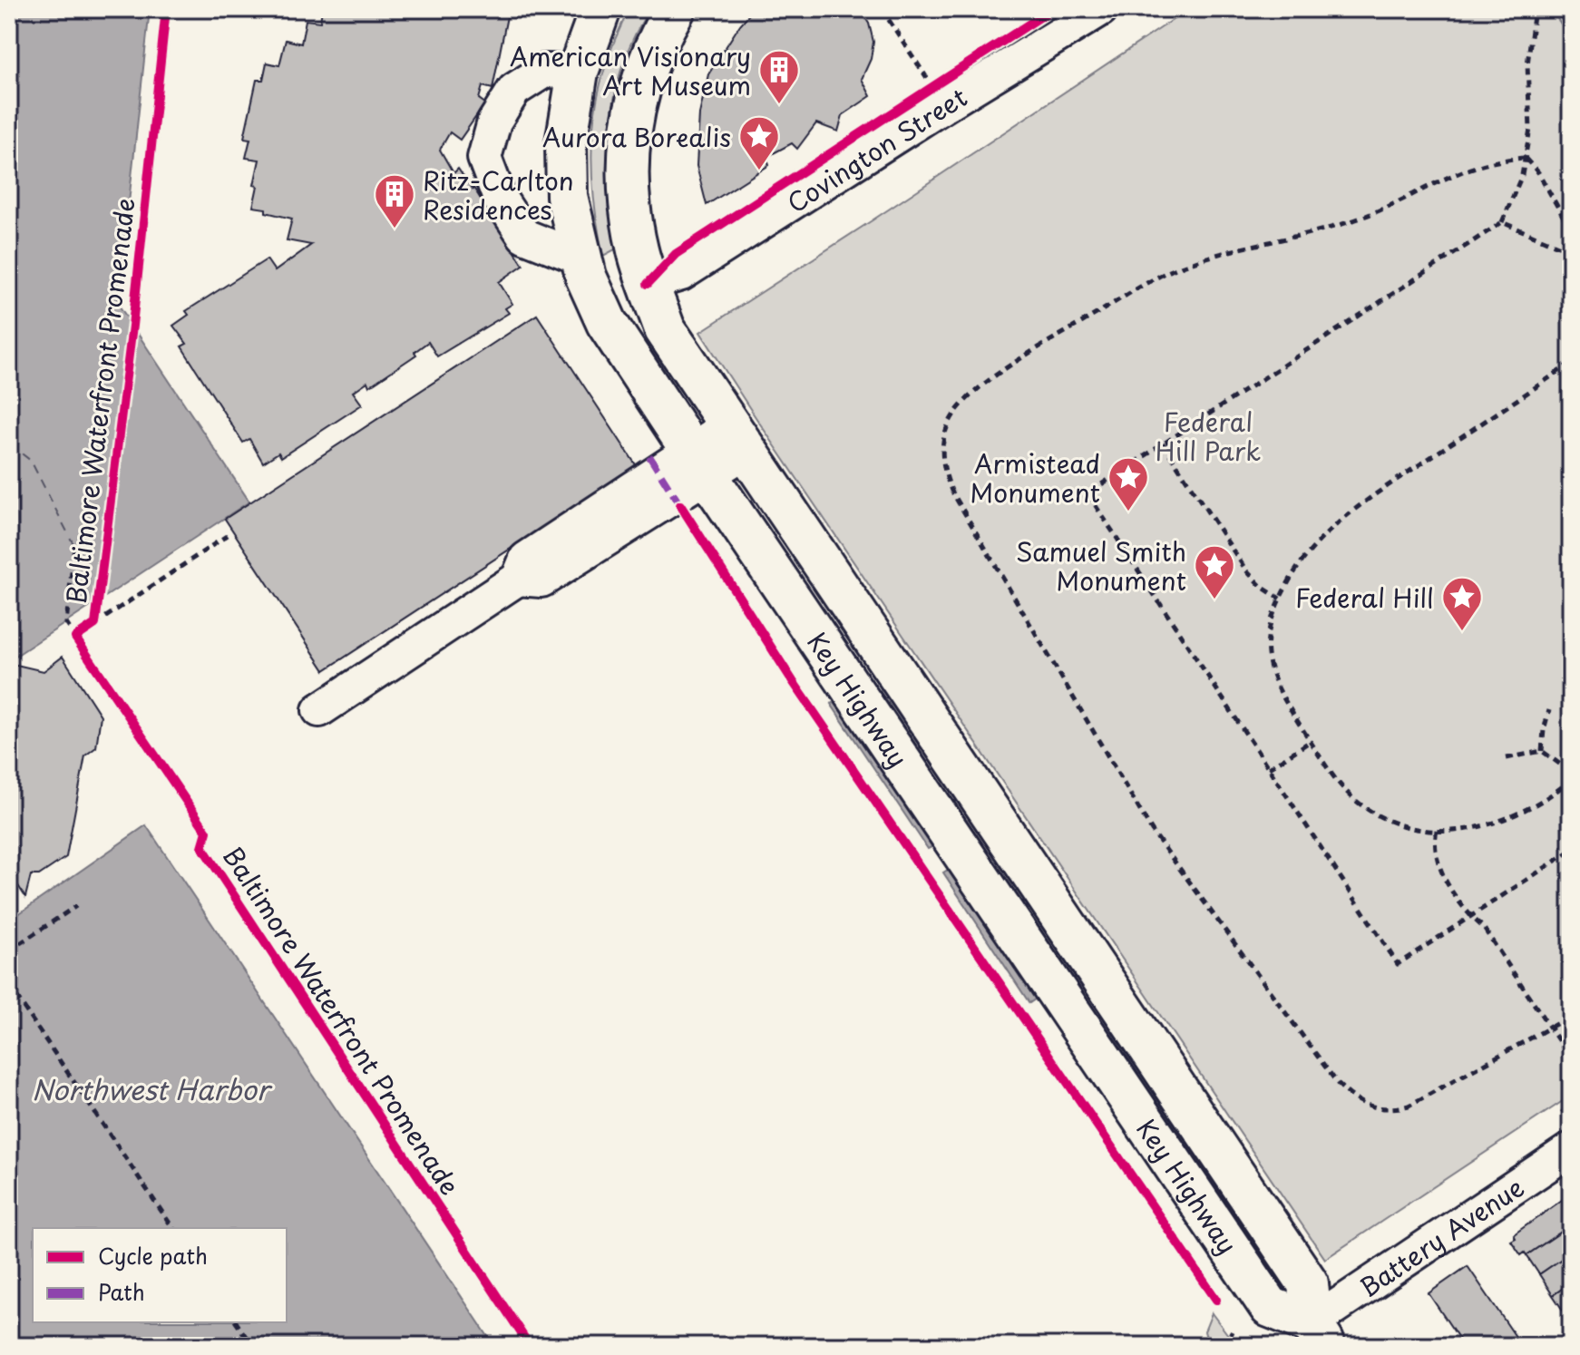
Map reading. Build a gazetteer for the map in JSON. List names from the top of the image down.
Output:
{
  "streets": {
    "main road": ["Key Highway"],
    "street": ["Covington Street", "Battery Avenue"],
    "cycle path": ["Baltimore Waterfront Promenade"]
  },
  "crossings": [
    ["Covington Street", "Key Highway"],
    ["Key Highway", "Battery Avenue"]
  ],
  "water": ["Northwest Harbor"],
  "parks": ["Federal Hill Park"],
  "places": {
    "building": ["American Visionary Art Museum", "Ritz-Carlton Residences"],
    "place": [
      "Aurora Borealis",
      "Armistead Monument",
      "Samuel Smith Monument",
      "Federal Hill"
    ]
  },
  "legend": ["Cycle path", "Path"]
}
